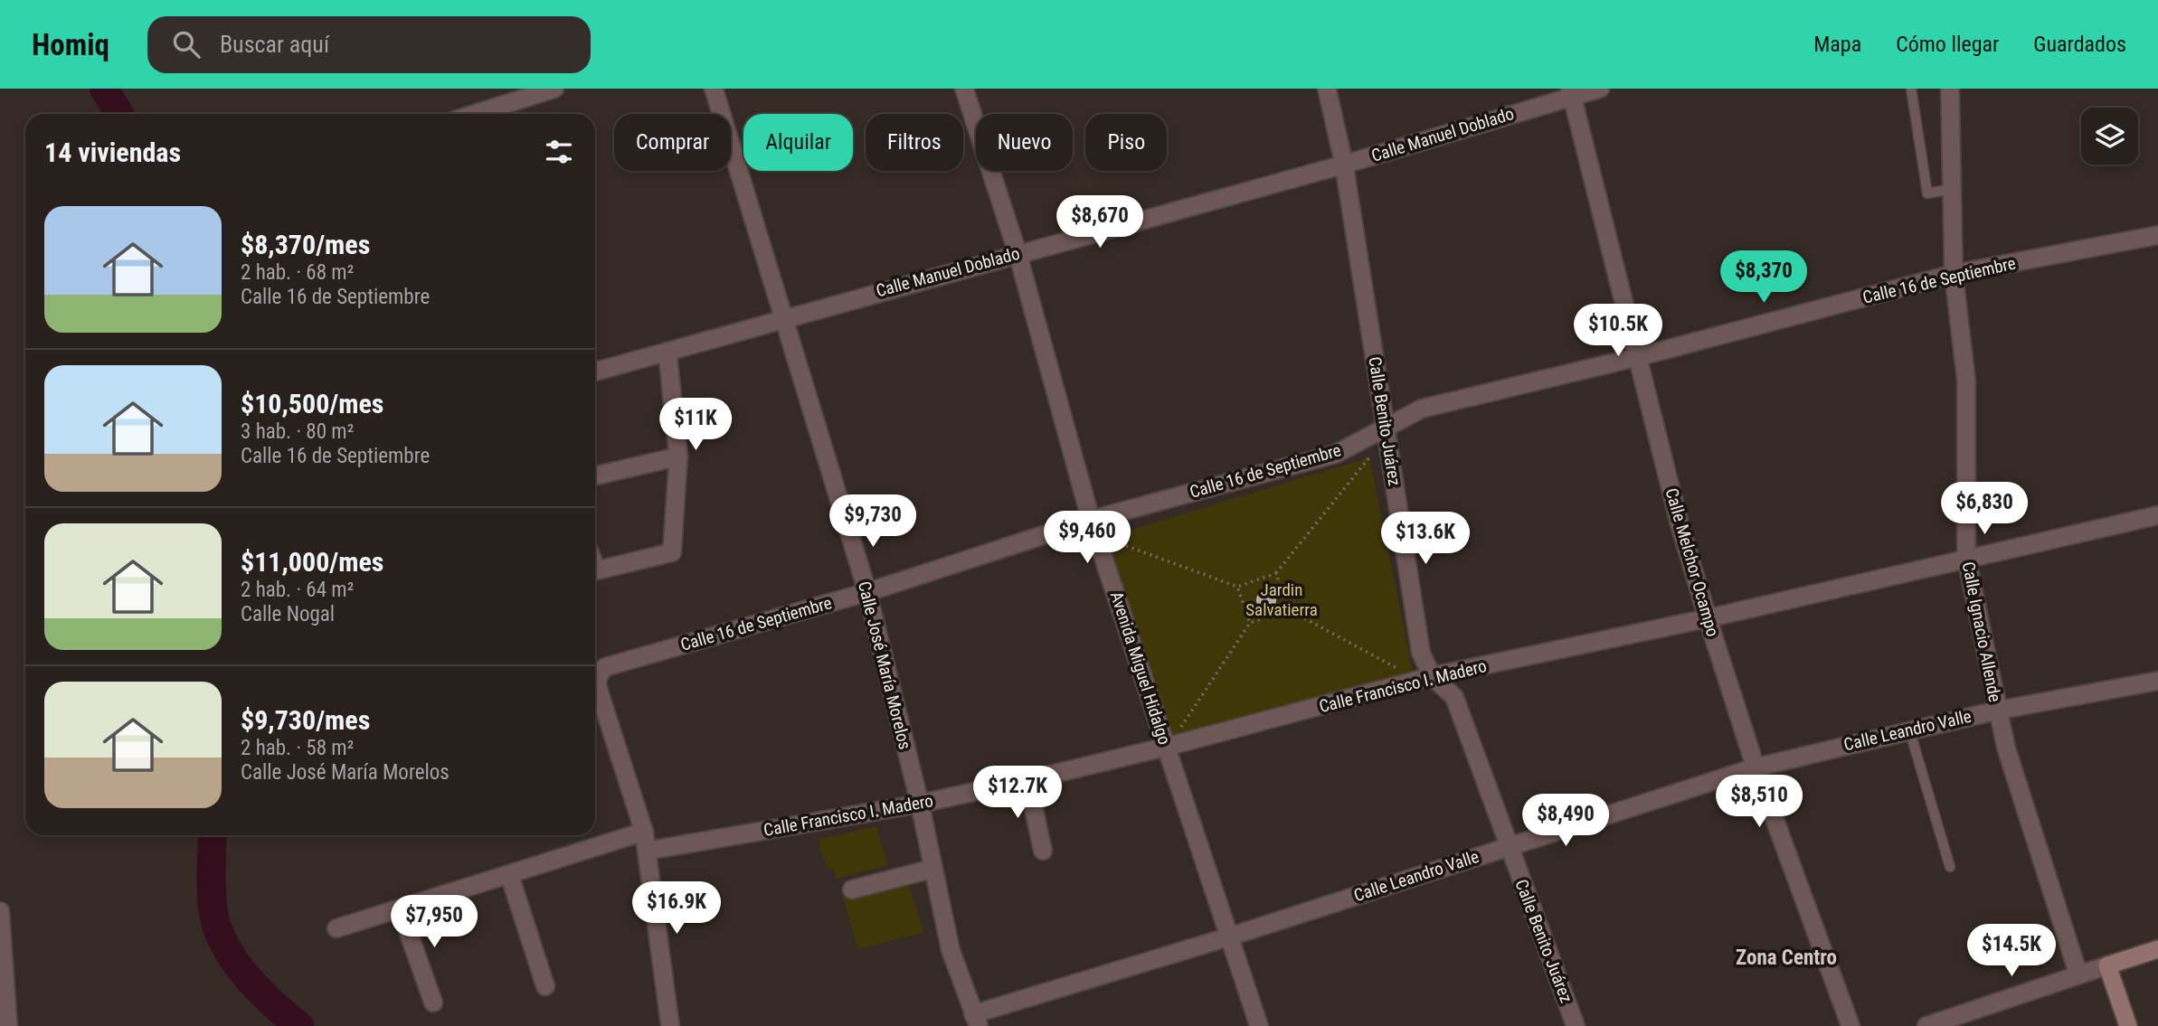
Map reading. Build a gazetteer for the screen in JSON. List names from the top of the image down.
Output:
{
  "streets": {
    "street": [
      "Calle Manuel Doblado",
      "Calle 16 de Septiembre",
      "Calle Benito Juárez",
      "Calle Melchor Ocampo",
      "Calle Ignacio Allende",
      "Calle José María Morelos",
      "Avenida Miguel Hidalgo",
      "Calle Francisco I. Madero",
      "Calle Leandro Valle"
    ]
  },
  "crossings": [
    ["Calle Manuel Doblado", "Calle Benito Juárez"],
    ["Calle Manuel Doblado", "Calle Melchor Ocampo"],
    ["Calle Manuel Doblado", "Calle José María Morelos"],
    ["Calle Manuel Doblado", "Avenida Miguel Hidalgo"],
    ["Calle 16 de Septiembre", "Calle Benito Juárez"],
    ["Calle 16 de Septiembre", "Calle Melchor Ocampo"],
    ["Calle 16 de Septiembre", "Calle Ignacio Allende"],
    ["Calle 16 de Septiembre", "Calle José María Morelos"],
    ["Calle 16 de Septiembre", "Avenida Miguel Hidalgo"],
    ["Calle Benito Juárez", "Calle Francisco I. Madero"],
    ["Calle Benito Juárez", "Calle Leandro Valle"],
    ["Calle Melchor Ocampo", "Calle Francisco I. Madero"],
    ["Calle Melchor Ocampo", "Calle Leandro Valle"],
    ["Calle Ignacio Allende", "Calle Francisco I. Madero"],
    ["Calle Ignacio Allende", "Calle Leandro Valle"],
    ["Calle José María Morelos", "Calle Francisco I. Madero"],
    ["Calle José María Morelos", "Calle Leandro Valle"],
    ["Avenida Miguel Hidalgo", "Calle Francisco I. Madero"],
    ["Avenida Miguel Hidalgo", "Calle Leandro Valle"]
  ],
  "districts": ["Zona Centro"],
  "parks": ["Jardin Salvatierra"],
  "page": {
    "header": "Homiq",
    "search": "Buscar aquí",
    "nav": ["Mapa", "Cómo llegar", "Guardados"],
    "chip": [
      "Comprar",
      "Alquilar",
      "Filtros",
      "Nuevo",
      "Piso"
    ],
    "heading": "14 viviendas",
    "list": [
      {
        "name": "$8,370/mes",
        "note": "2 hab. · 68 m² · Calle 16 de Septiembre"
      },
      {
        "name": "$10,500/mes",
        "note": "3 hab. · 80 m² · Calle 16 de Septiembre"
      },
      {
        "name": "$11,000/mes",
        "note": "2 hab. · 64 m² · Calle Nogal"
      },
      {
        "name": "$9,730/mes",
        "note": "2 hab. · 58 m² · Calle José María Morelos"
      }
    ],
    "price": [
      "$8,670",
      "$8,370",
      "$10.5K",
      "$11K",
      "$6,830",
      "$9,730",
      "$9,460",
      "$13.6K",
      "$12.7K",
      "$8,510",
      "$8,490",
      "$16.9K",
      "$7,950",
      "$14.5K"
    ]
  }
}
